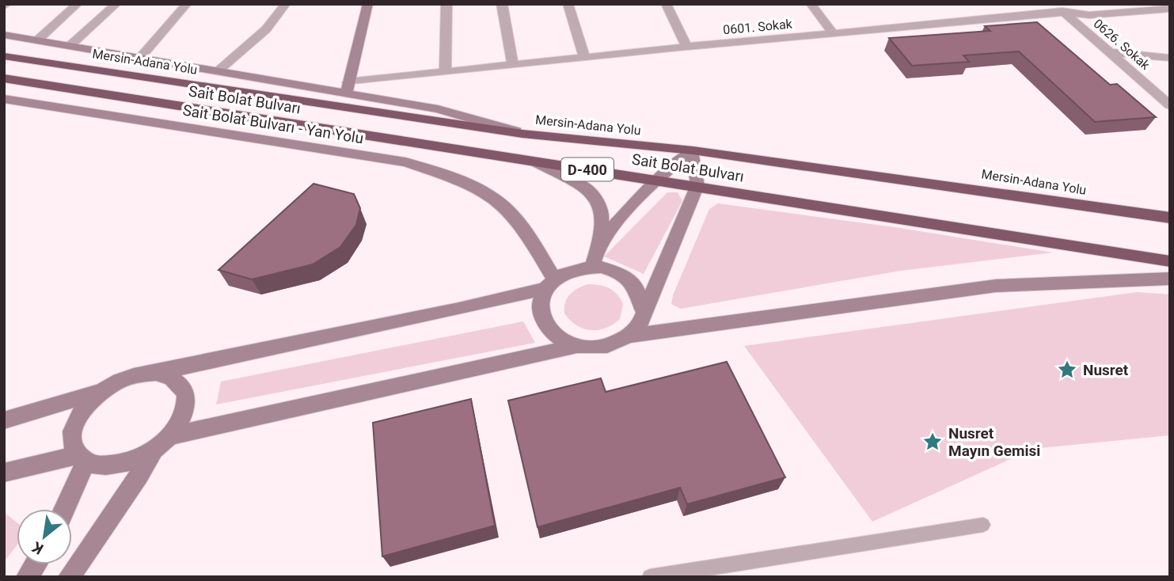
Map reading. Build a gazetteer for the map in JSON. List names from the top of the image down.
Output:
{
  "streets": {
    "highway": ["Mersin-Adana Yolu", "Sait Bolat Bulvarı", "D-400"],
    "main road": ["Sait Bolat Bulvarı - Yan Yolu"],
    "street": ["0601. Sokak", "0626. Sokak"]
  },
  "crossings": [
    ["0601. Sokak", "0626. Sokak"]
  ],
  "places": {
    "place": ["Nusret", "Nusret Mayın Gemisi"]
  },
  "north": "bottom left"
}
